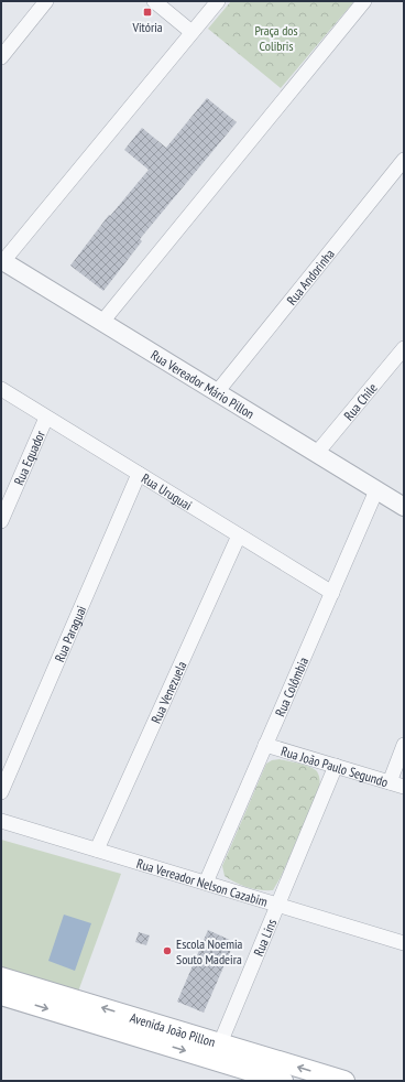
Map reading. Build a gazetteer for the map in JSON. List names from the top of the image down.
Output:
{
  "streets": {
    "main road": ["Avenida João Pillon"],
    "street": [
      "Rua Andorinha",
      "Rua Vereador Mário Pillon",
      "Rua Chile",
      "Rua Equador",
      "Rua Uruguai",
      "Rua Paraguai",
      "Rua Colômbia",
      "Rua Venezuela",
      "Rua João Paulo Segundo",
      "Rua Vereador Nelson Cazabim",
      "Rua Lins"
    ]
  },
  "crossings": [
    ["Rua Andorinha", "Rua Vereador Mário Pillon"],
    ["Rua Vereador Mário Pillon", "Rua Chile"],
    ["Rua Vereador Mário Pillon", "Rua Colômbia"],
    ["Rua Equador", "Rua Uruguai"],
    ["Rua Uruguai", "Rua Paraguai"],
    ["Rua Uruguai", "Rua Colômbia"],
    ["Rua Uruguai", "Rua Venezuela"],
    ["Rua Colômbia", "Rua João Paulo Segundo"],
    ["Rua Colômbia", "Rua Vereador Nelson Cazabim"],
    ["Rua Venezuela", "Rua Vereador Nelson Cazabim"],
    ["Rua João Paulo Segundo", "Rua Lins"],
    ["Rua Vereador Nelson Cazabim", "Rua Lins"],
    ["Rua Lins", "Avenida João Pillon"]
  ],
  "parks": ["Praça dos Colibris"],
  "places": {
    "transit": ["Vitória"],
    "other": ["Escola Noemia Souto Madeira"]
  }
}
